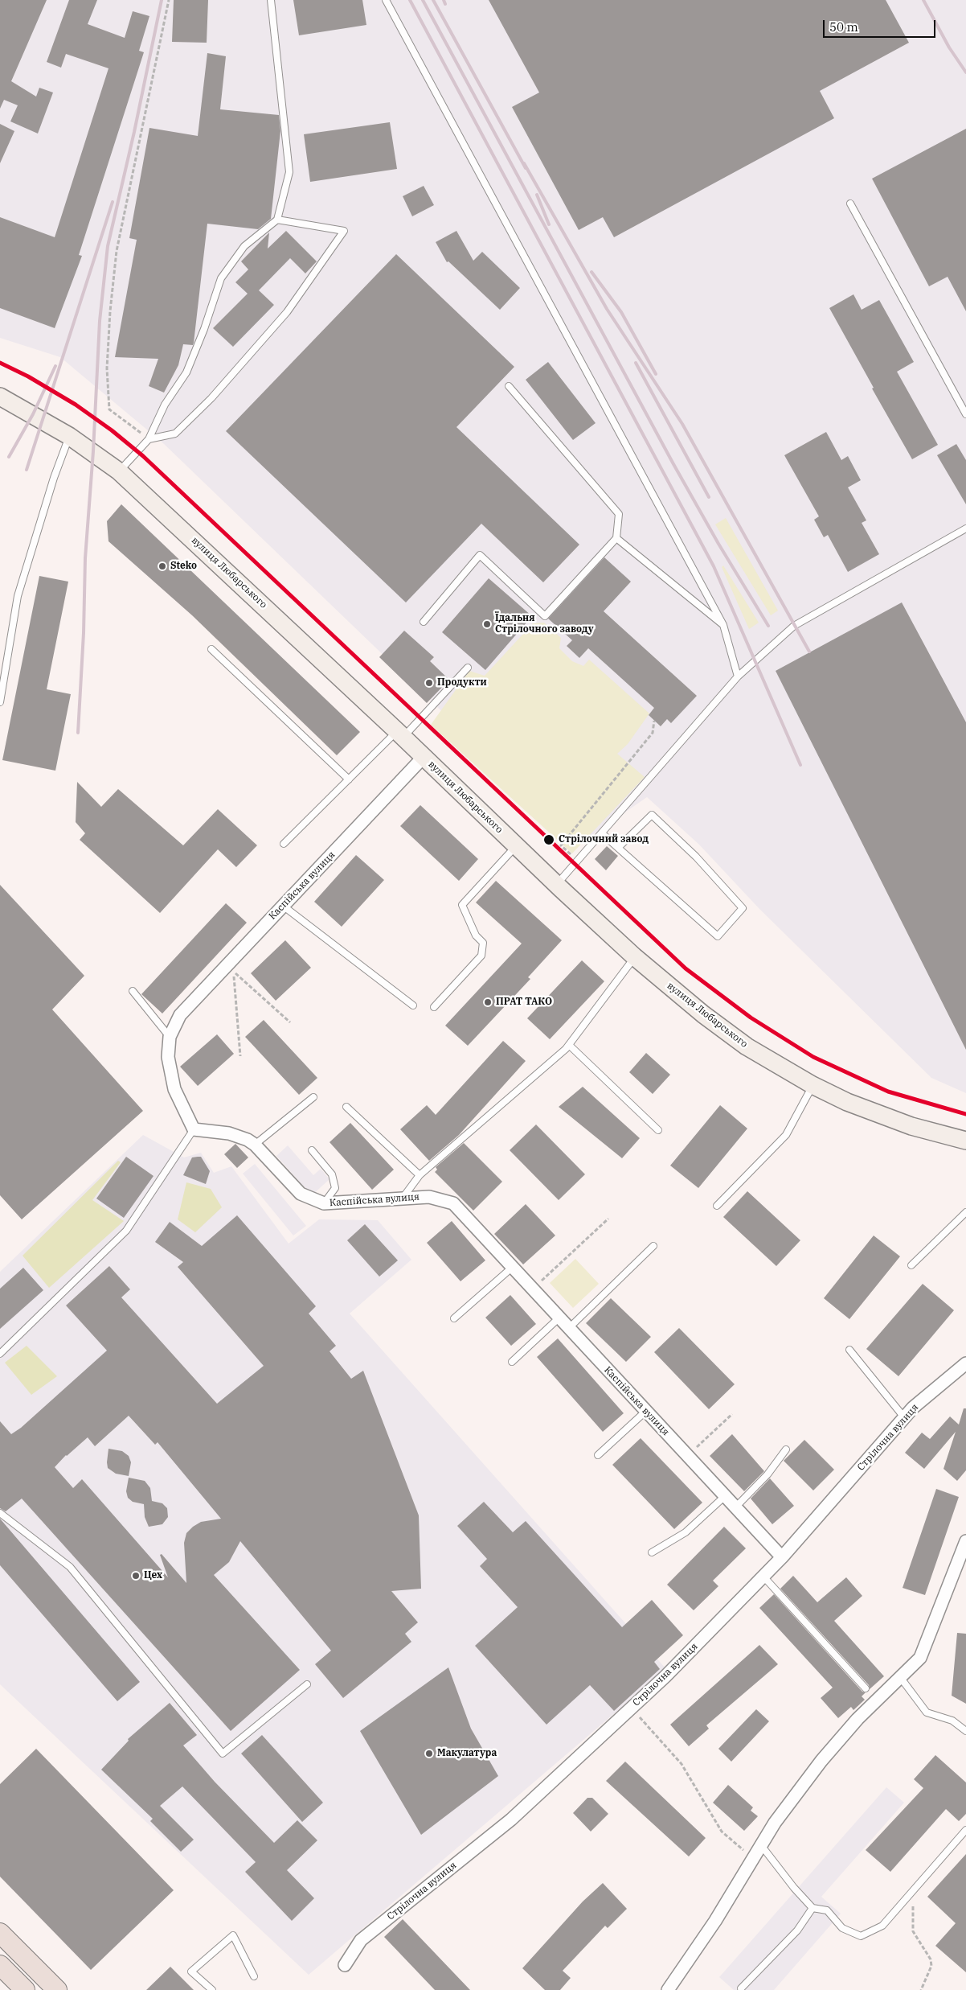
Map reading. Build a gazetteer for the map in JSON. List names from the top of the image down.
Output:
{
  "streets": {
    "main road": ["вулиця Любарського"],
    "street": ["Каспійська вулиця", "Стрілочна вулиця"]
  },
  "crossings": [
    ["вулиця Любарського", "Каспійська вулиця"],
    ["Каспійська вулиця", "Стрілочна вулиця"]
  ],
  "places": [
    "Steko",
    "Їдальня Стрілочного заводу",
    "Продукти",
    "Стрілочний завод",
    "ПРАТ ТАКО",
    "Цех",
    "Макулатура"
  ],
  "scale_bar": "50 m"
}
